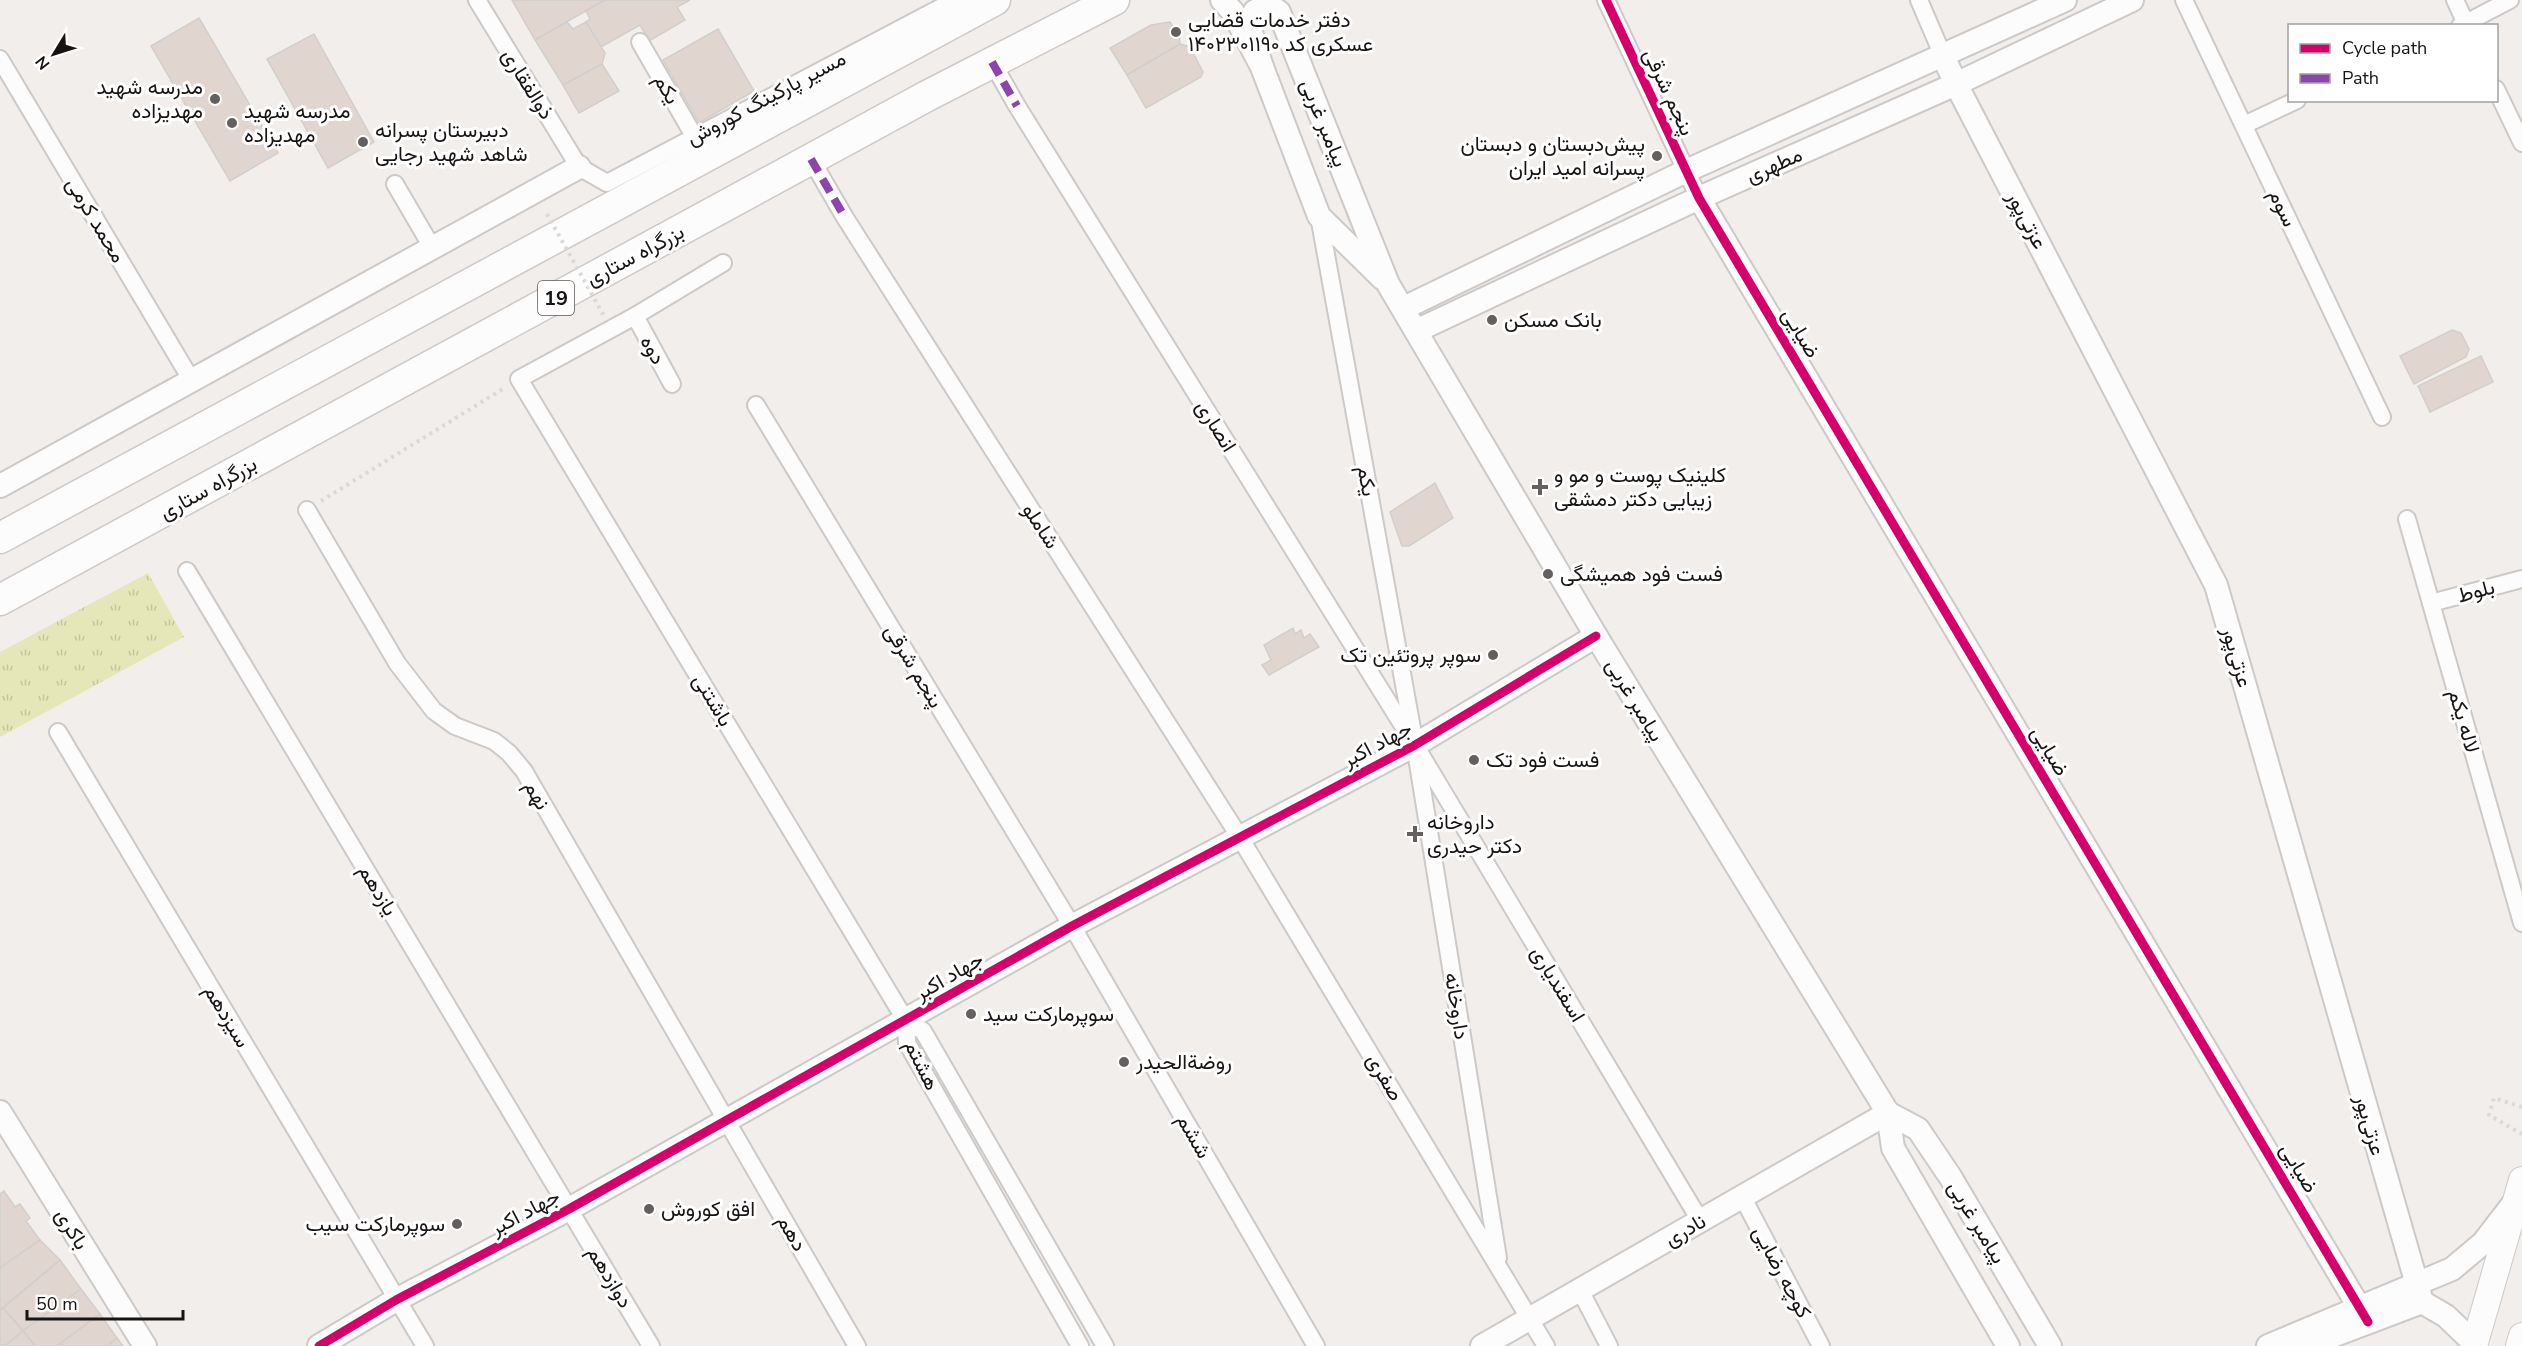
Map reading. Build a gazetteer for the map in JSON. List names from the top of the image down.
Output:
{
  "streets": {
    "highway": ["بزرگراه ستاری", "19"],
    "street": [
      "ذوالفقاری",
      "یکم",
      "پنجم شرقی",
      "مسیر پارکینگ کوروش",
      "پیامبر غربی",
      "مطهری",
      "سوم",
      "محمد کرمی",
      "عزتی‌پور",
      "ضیایی",
      "دوه",
      "انصاری",
      "شاملو",
      "بلوط",
      "باشتنی",
      "لاله یکم",
      "جهاد اکبر",
      "نهم",
      "یازدهم",
      "اسفندیاری",
      "داروخانه",
      "سیزدهم",
      "هشتم",
      "صفری",
      "ششم",
      "باکری",
      "نادری",
      "دهم",
      "کوچه رضایی",
      "دوازدهم"
    ]
  },
  "crossings": [
    ["ذوالفقاری", "مسیر پارکینگ کوروش"],
    ["یکم", "مسیر پارکینگ کوروش"],
    ["یکم", "پیامبر غربی"],
    ["یکم", "انصاری"],
    ["یکم", "جهاد اکبر"],
    ["یکم", "اسفندیاری"],
    ["یکم", "داروخانه"],
    ["پنجم شرقی", "مطهری"],
    ["پنجم شرقی", "ضیایی"],
    ["پنجم شرقی", "جهاد اکبر"],
    ["پنجم شرقی", "ششم"],
    ["پیامبر غربی", "مطهری"],
    ["پیامبر غربی", "جهاد اکبر"],
    ["پیامبر غربی", "نادری"],
    ["مطهری", "عزتی‌پور"],
    ["مطهری", "ضیایی"],
    ["بزرگراه ستاری", "انصاری"],
    ["بزرگراه ستاری", "شاملو"],
    ["انصاری", "جهاد اکبر"],
    ["انصاری", "اسفندیاری"],
    ["انصاری", "داروخانه"],
    ["شاملو", "جهاد اکبر"],
    ["شاملو", "صفری"],
    ["بلوط", "لاله یکم"],
    ["باشتنی", "جهاد اکبر"],
    ["باشتنی", "هشتم"],
    ["جهاد اکبر", "نهم"],
    ["جهاد اکبر", "یازدهم"],
    ["جهاد اکبر", "اسفندیاری"],
    ["جهاد اکبر", "داروخانه"],
    ["جهاد اکبر", "سیزدهم"],
    ["جهاد اکبر", "هشتم"],
    ["جهاد اکبر", "صفری"],
    ["جهاد اکبر", "ششم"],
    ["جهاد اکبر", "دهم"],
    ["جهاد اکبر", "دوازدهم"],
    ["نهم", "دهم"],
    ["یازدهم", "دوازدهم"],
    ["اسفندیاری", "داروخانه"],
    ["اسفندیاری", "نادری"],
    ["داروخانه", "صفری"],
    ["صفری", "نادری"],
    ["نادری", "کوچه رضایی"]
  ],
  "places": {
    "other": [
      "دفتر خدمات قضایی عسکری کد ۱۴۰۲۳۰۱۱۹۰",
      "مدرسه شهید مهدیزاده",
      "مدرسه شهيد مهديزاده",
      "دبیرستان پسرانه شاهد شهید رجایی",
      "پیش‌دبستان و دبستان پسرانه امید ایران",
      "بانک مسکن",
      "فست فود همیشگی",
      "سوپر پروتئین تک",
      "فست فود تک",
      "سوپرمارکت سید",
      "روضةالحیدر",
      "افق کوروش",
      "سوپرمارکت سیب"
    ],
    "health": ["کلینیک پوست و مو و زیبایی دکتر دمشقی", "داروخانه دکتر حیدری"]
  },
  "legend": ["Cycle path", "Path"],
  "scale_bar": "50 m",
  "north": "bottom left"
}
